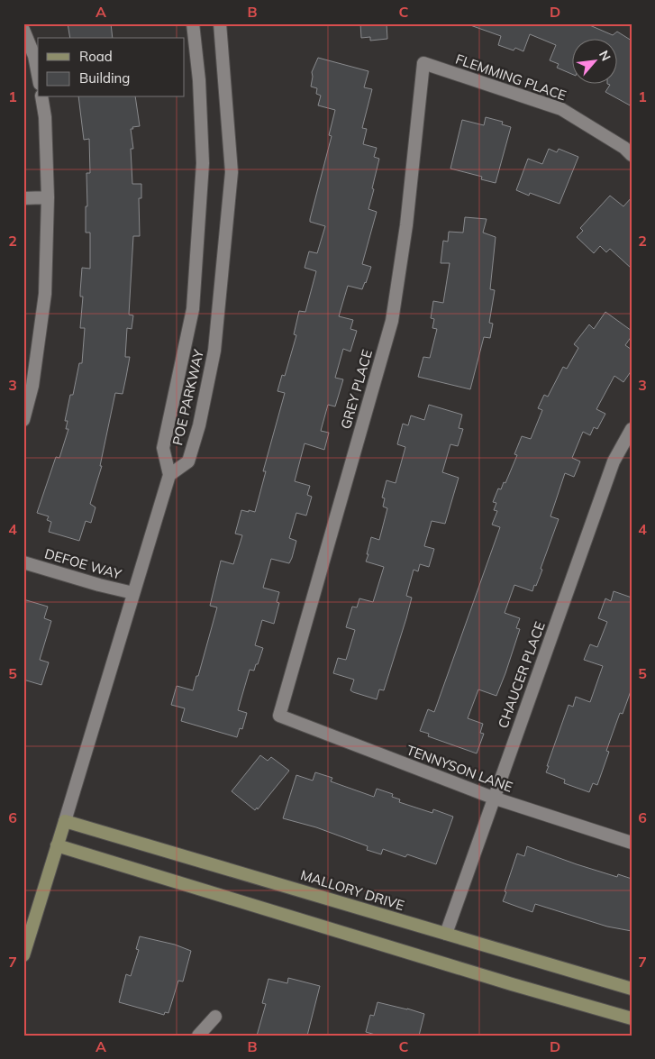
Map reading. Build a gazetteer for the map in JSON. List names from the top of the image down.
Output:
{
  "streets": {
    "main road": ["MALLORY DRIVE"],
    "street": [
      "FLEMMING PLACE",
      "GREY PLACE",
      "POE PARKWAY",
      "DEFOE WAY",
      "CHAUCER PLACE",
      "TENNYSON LANE"
    ]
  },
  "crossings": [
    ["FLEMMING PLACE", "GREY PLACE"],
    ["GREY PLACE", "TENNYSON LANE"],
    ["CHAUCER PLACE", "TENNYSON LANE"],
    ["CHAUCER PLACE", "MALLORY DRIVE"]
  ],
  "legend": ["Road", "Building"],
  "north": "top right",
  "grid": {
    "columns": [
      "A",
      "B",
      "C",
      "D"
    ],
    "rows": [
      "1",
      "2",
      "3",
      "4",
      "5",
      "6",
      "7"
    ]
  }
}
